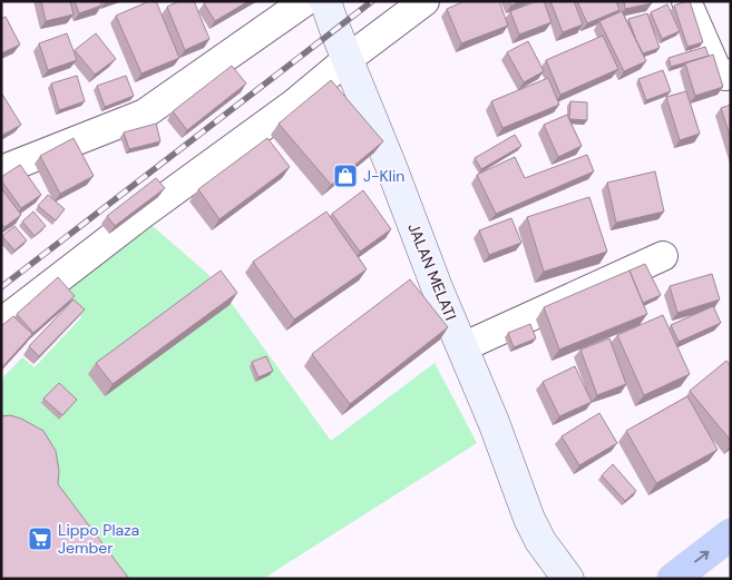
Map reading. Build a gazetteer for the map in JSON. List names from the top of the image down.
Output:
{
  "streets": {
    "main road": ["JALAN MELATI"]
  },
  "places": {
    "shop": ["J-Klin"],
    "supermarket": ["Lippo Plaza Jember"]
  }
}
